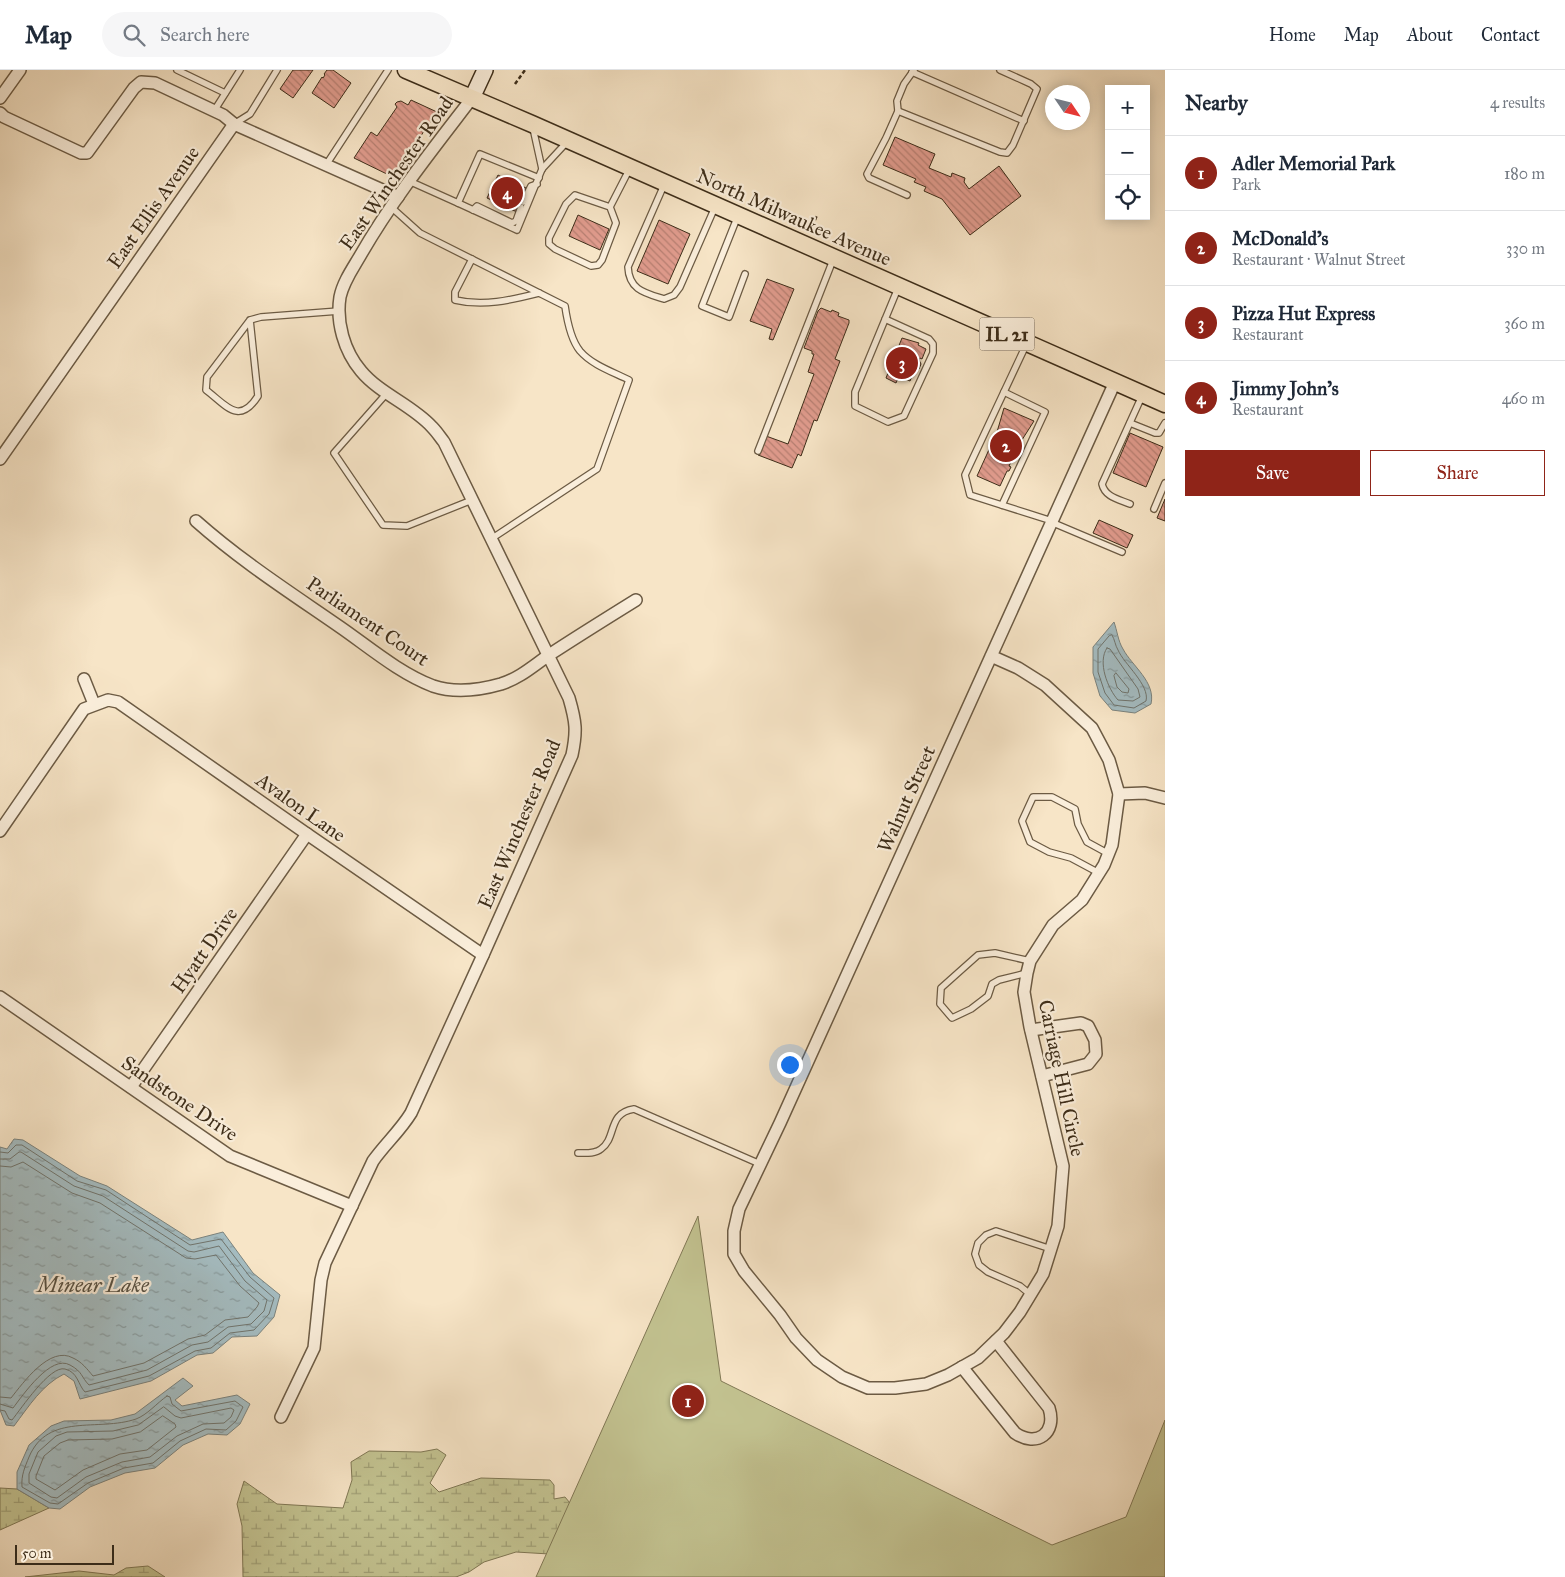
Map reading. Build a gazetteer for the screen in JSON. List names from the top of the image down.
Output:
{
  "streets": {
    "main road": ["North Milwaukee Avenue", "IL 21"],
    "street": [
      "East Winchester Road",
      "East Ellis Avenue",
      "Parliament Court",
      "Walnut Street",
      "Avalon Lane",
      "Hyatt Drive",
      "Carriage Hill Circle",
      "Sandstone Drive"
    ]
  },
  "crossings": [
    ["East Winchester Road", "North Milwaukee Avenue"],
    ["East Winchester Road", "Parliament Court"],
    ["East Winchester Road", "Avalon Lane"],
    ["East Winchester Road", "Sandstone Drive"],
    ["North Milwaukee Avenue", "Walnut Street"],
    ["Walnut Street", "Carriage Hill Circle"],
    ["Avalon Lane", "Hyatt Drive"],
    ["Hyatt Drive", "Sandstone Drive"]
  ],
  "water": ["Minear Lake"],
  "scale_bar": "50 m",
  "north": "bottom right",
  "page": {
    "header": "Map",
    "search": "Search here",
    "nav": [
      "Home",
      "Map",
      "About",
      "Contact"
    ],
    "heading": ["Nearby", "4 results"],
    "map_buttons": ["+", "−"],
    "list": [
      {
        "mark": "1",
        "name": "Adler Memorial Park",
        "note": "Park",
        "value": "180 m"
      },
      {
        "mark": "2",
        "name": "McDonald's",
        "note": "Restaurant · Walnut Street",
        "value": "330 m"
      },
      {
        "mark": "3",
        "name": "Pizza Hut Express",
        "note": "Restaurant",
        "value": "360 m"
      },
      {
        "mark": "4",
        "name": "Jimmy John's",
        "note": "Restaurant",
        "value": "460 m"
      }
    ],
    "pins": [
      "4",
      "3",
      "2",
      "1"
    ],
    "buttons": ["Save", "Share"],
    "scale": "50 m"
  }
}
